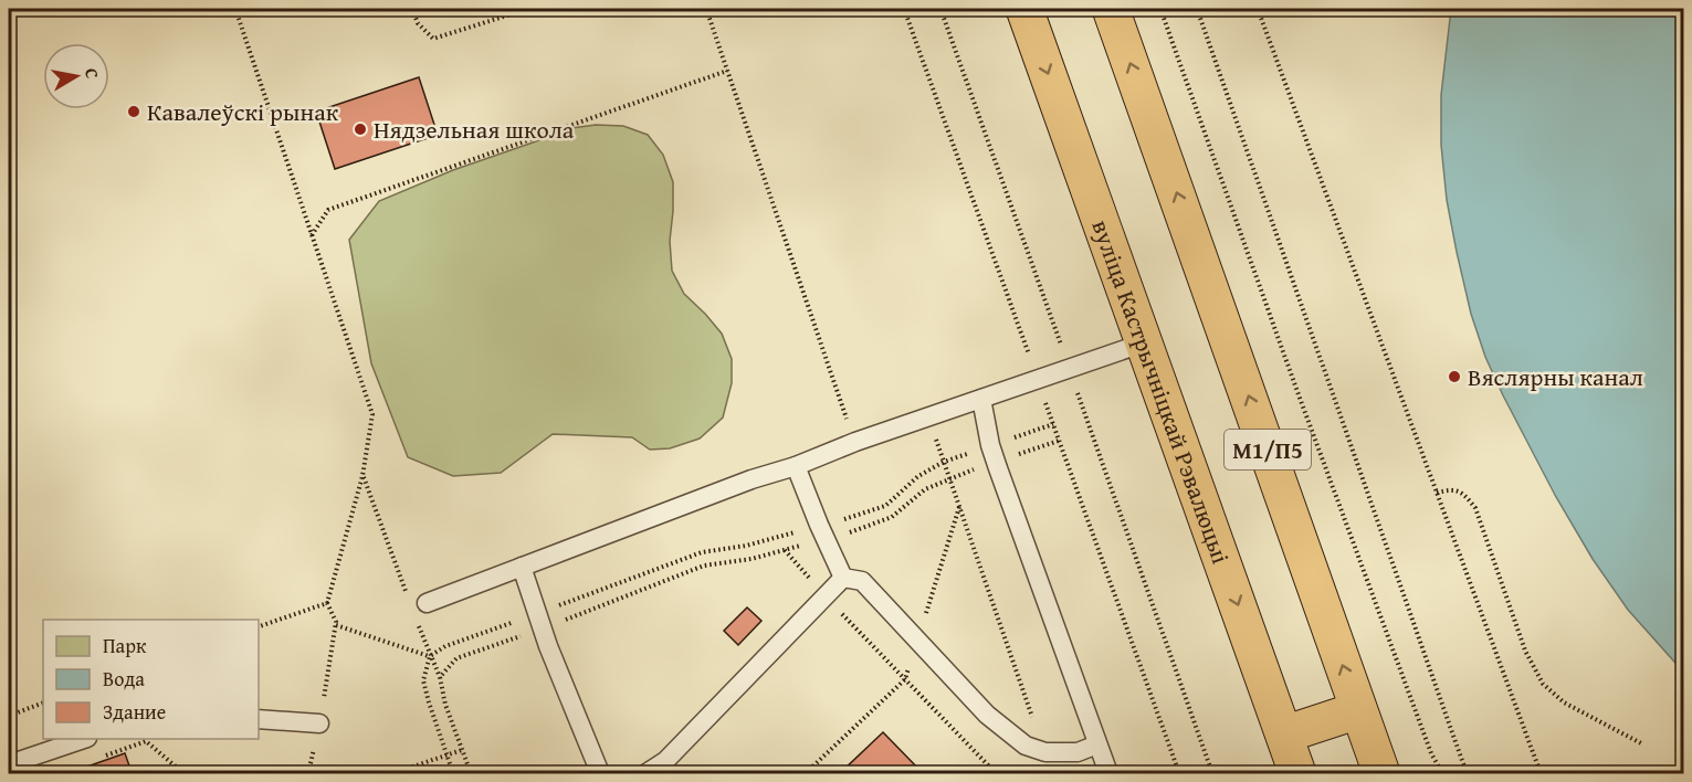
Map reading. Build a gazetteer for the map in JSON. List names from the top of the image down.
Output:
{
  "streets": {
    "highway": ["вуліца Кастрычніцкай Рэвалюцыі", "М1/П5"]
  },
  "places": ["Кавалеўскі рынак", "Нядзельная школа", "Вяслярны канал"],
  "legend": ["Парк", "Вода", "Здание"],
  "north": "right"
}
